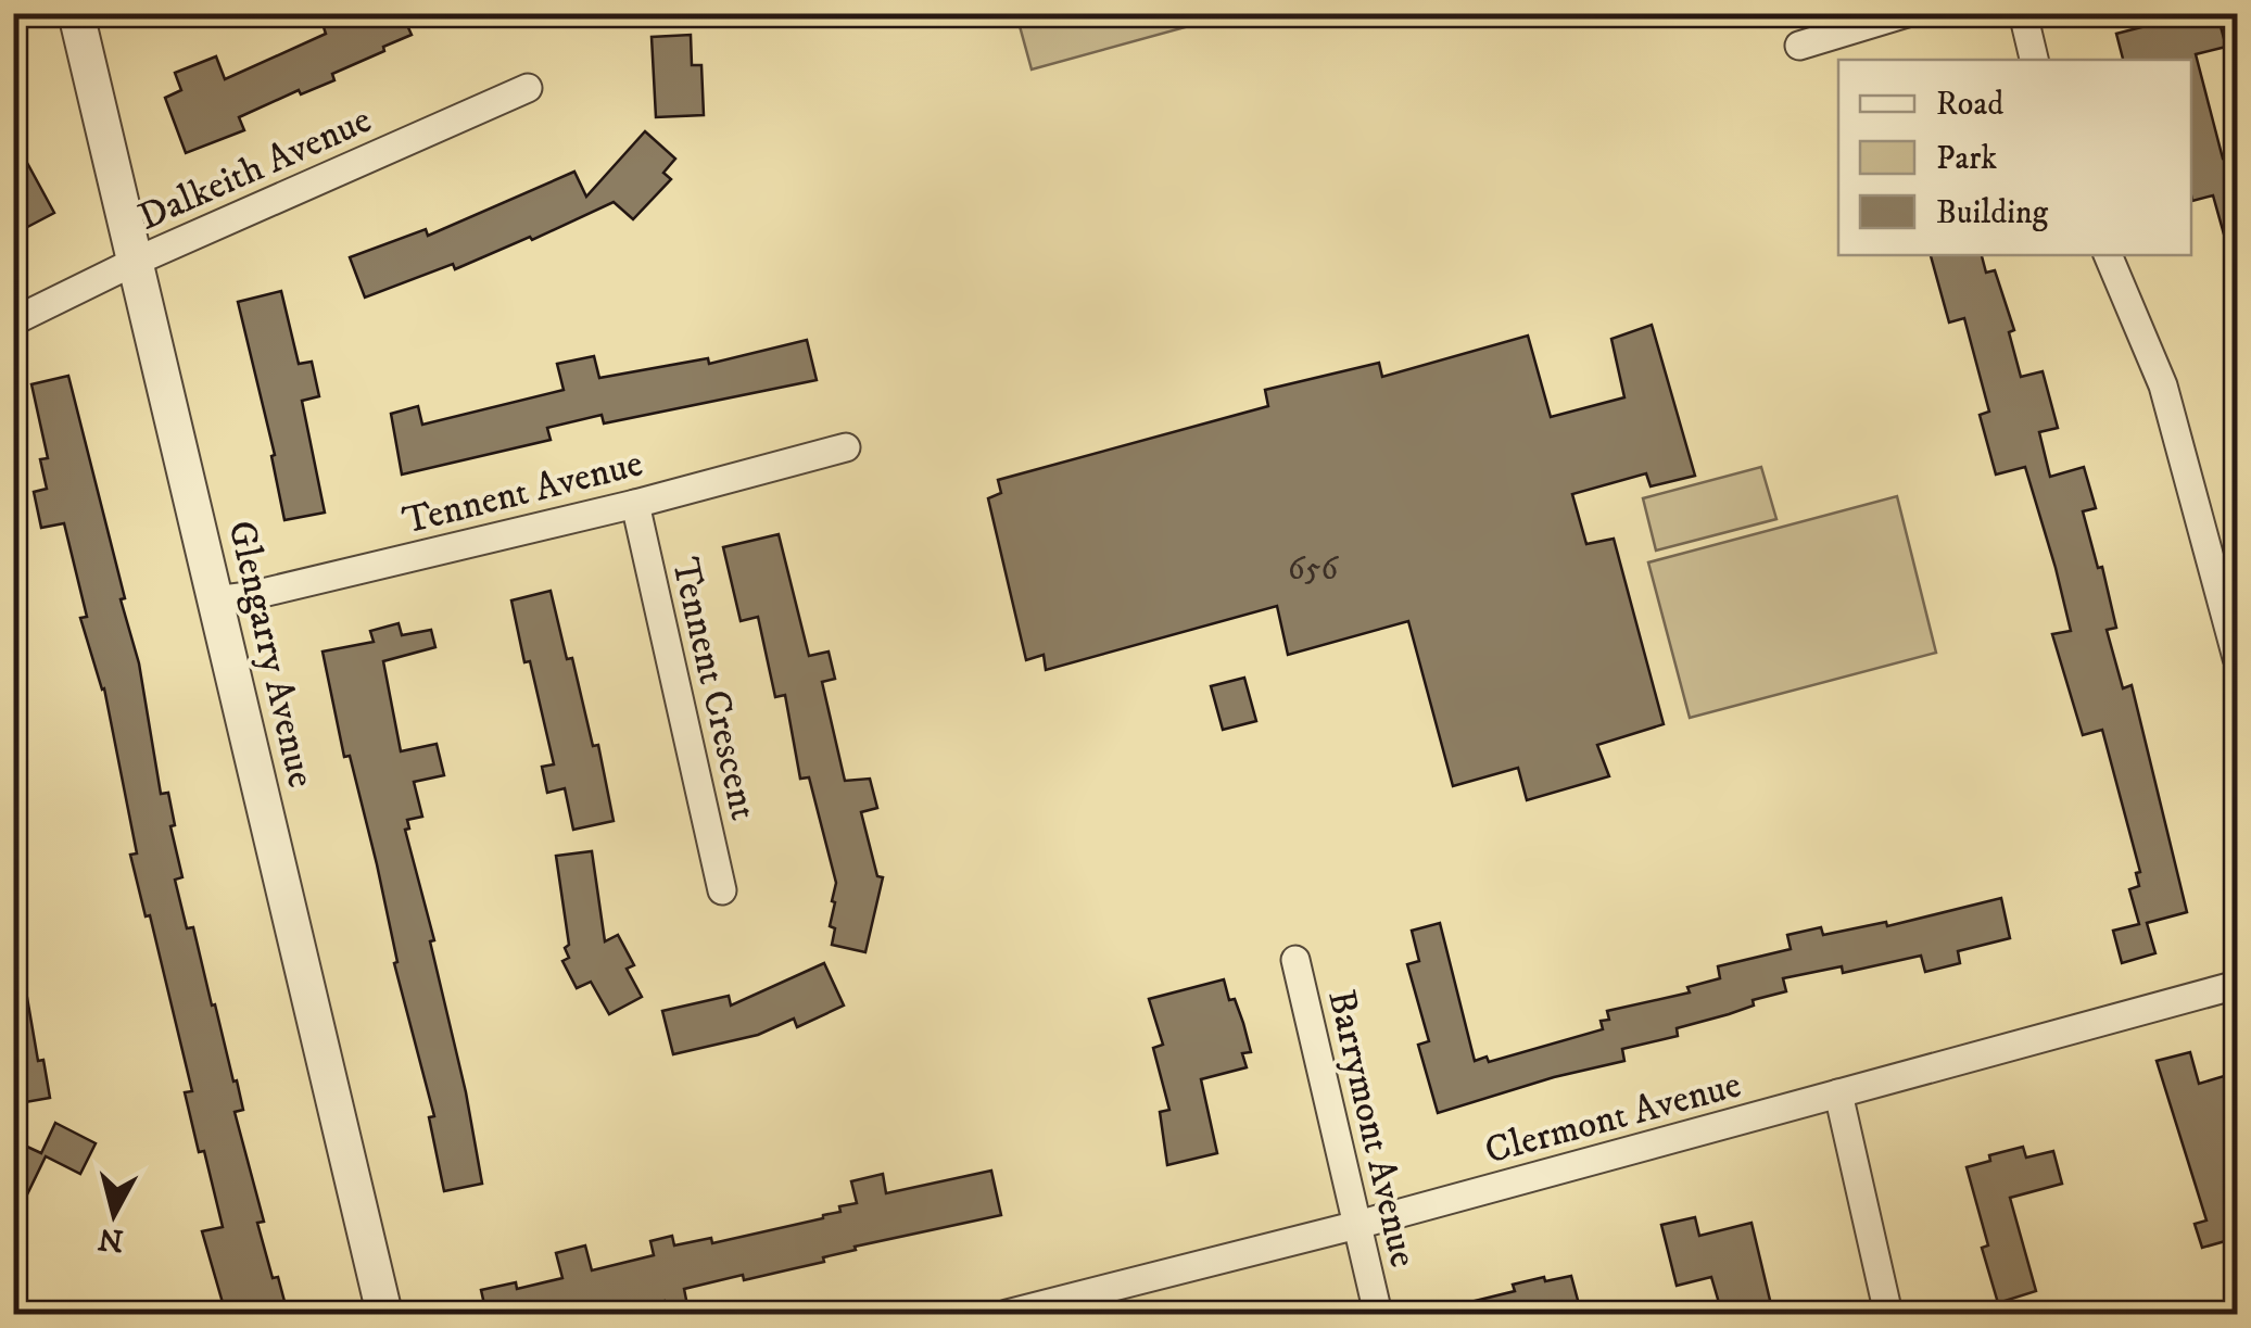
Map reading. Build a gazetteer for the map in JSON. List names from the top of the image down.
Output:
{
  "streets": {
    "street": [
      "Dalkeith Avenue",
      "Tennent Avenue",
      "Glengarry Avenue",
      "Tennent Crescent",
      "Clermont Avenue",
      "Barrymont Avenue"
    ]
  },
  "crossings": [
    ["Dalkeith Avenue", "Glengarry Avenue"],
    ["Tennent Avenue", "Glengarry Avenue"],
    ["Tennent Avenue", "Tennent Crescent"],
    ["Clermont Avenue", "Barrymont Avenue"]
  ],
  "house_numbers": ["656"],
  "legend": ["Road", "Park", "Building"],
  "north": "bottom"
}
